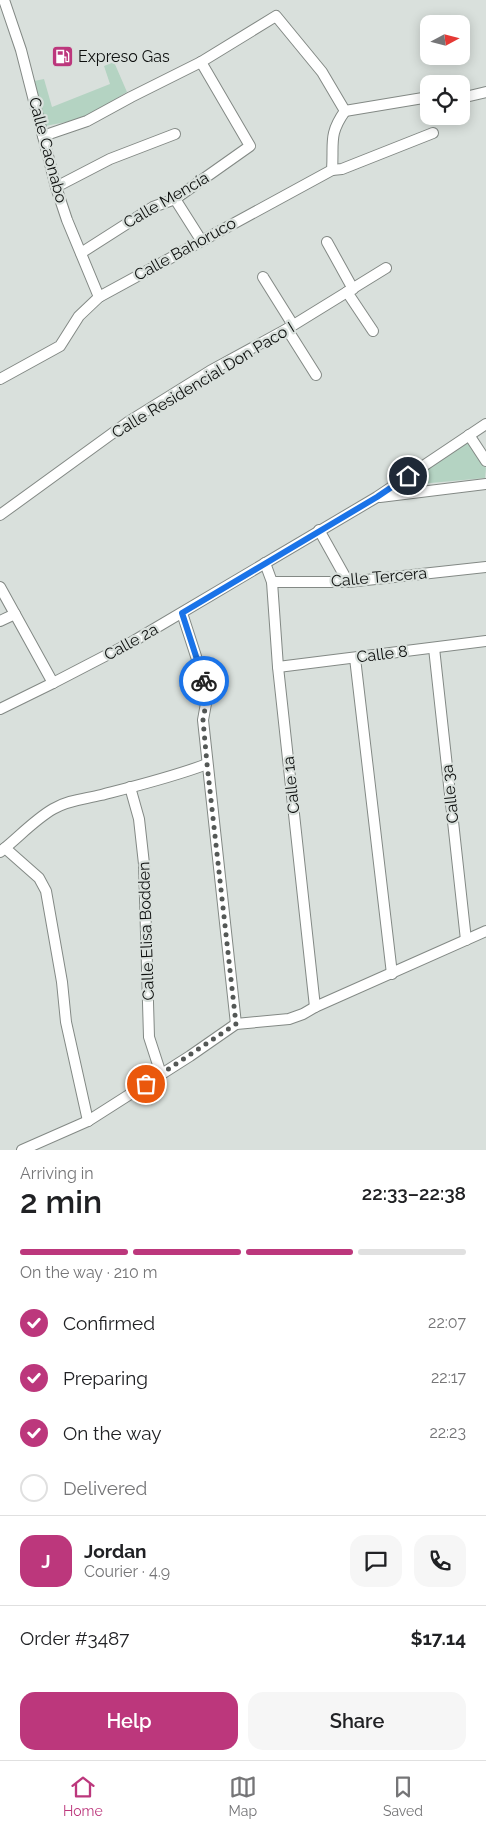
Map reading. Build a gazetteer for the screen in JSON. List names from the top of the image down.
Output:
{
  "streets": {
    "street": [
      "Calle Caonabo",
      "Calle Mencía",
      "Calle Bahoruco",
      "Calle Residencial Don Paco I",
      "Calle Tercera",
      "Calle 2a",
      "Calle 8",
      "Calle 1a",
      "Calle 3a",
      "Calle Elisa Bodden"
    ]
  },
  "crossings": [
    ["Calle Caonabo", "Calle Mencía"],
    ["Calle Caonabo", "Calle Bahoruco"],
    ["Calle Tercera", "Calle 1a"],
    ["Calle 2a", "Calle 1a"],
    ["Calle 8", "Calle 1a"],
    ["Calle 8", "Calle 3a"]
  ],
  "places": {
    "fuel station": ["Expreso Gas"]
  },
  "north": "right",
  "page": {
    "heading": ["2 min", "Arriving in", "22:33–22:38"],
    "panel": [
      "Jordan",
      "Courier · 4.9",
      "Order #3487",
      "$17.14"
    ],
    "bar": "On the way · 210 m",
    "list": [
      ["Confirmed", "22:07"],
      ["Preparing", "22:17"],
      ["On the way", "22:23"],
      "Delivered"
    ],
    "round": "J",
    "buttons": ["Help", "Share"],
    "tabs": ["Home", "Map", "Saved"]
  }
}
